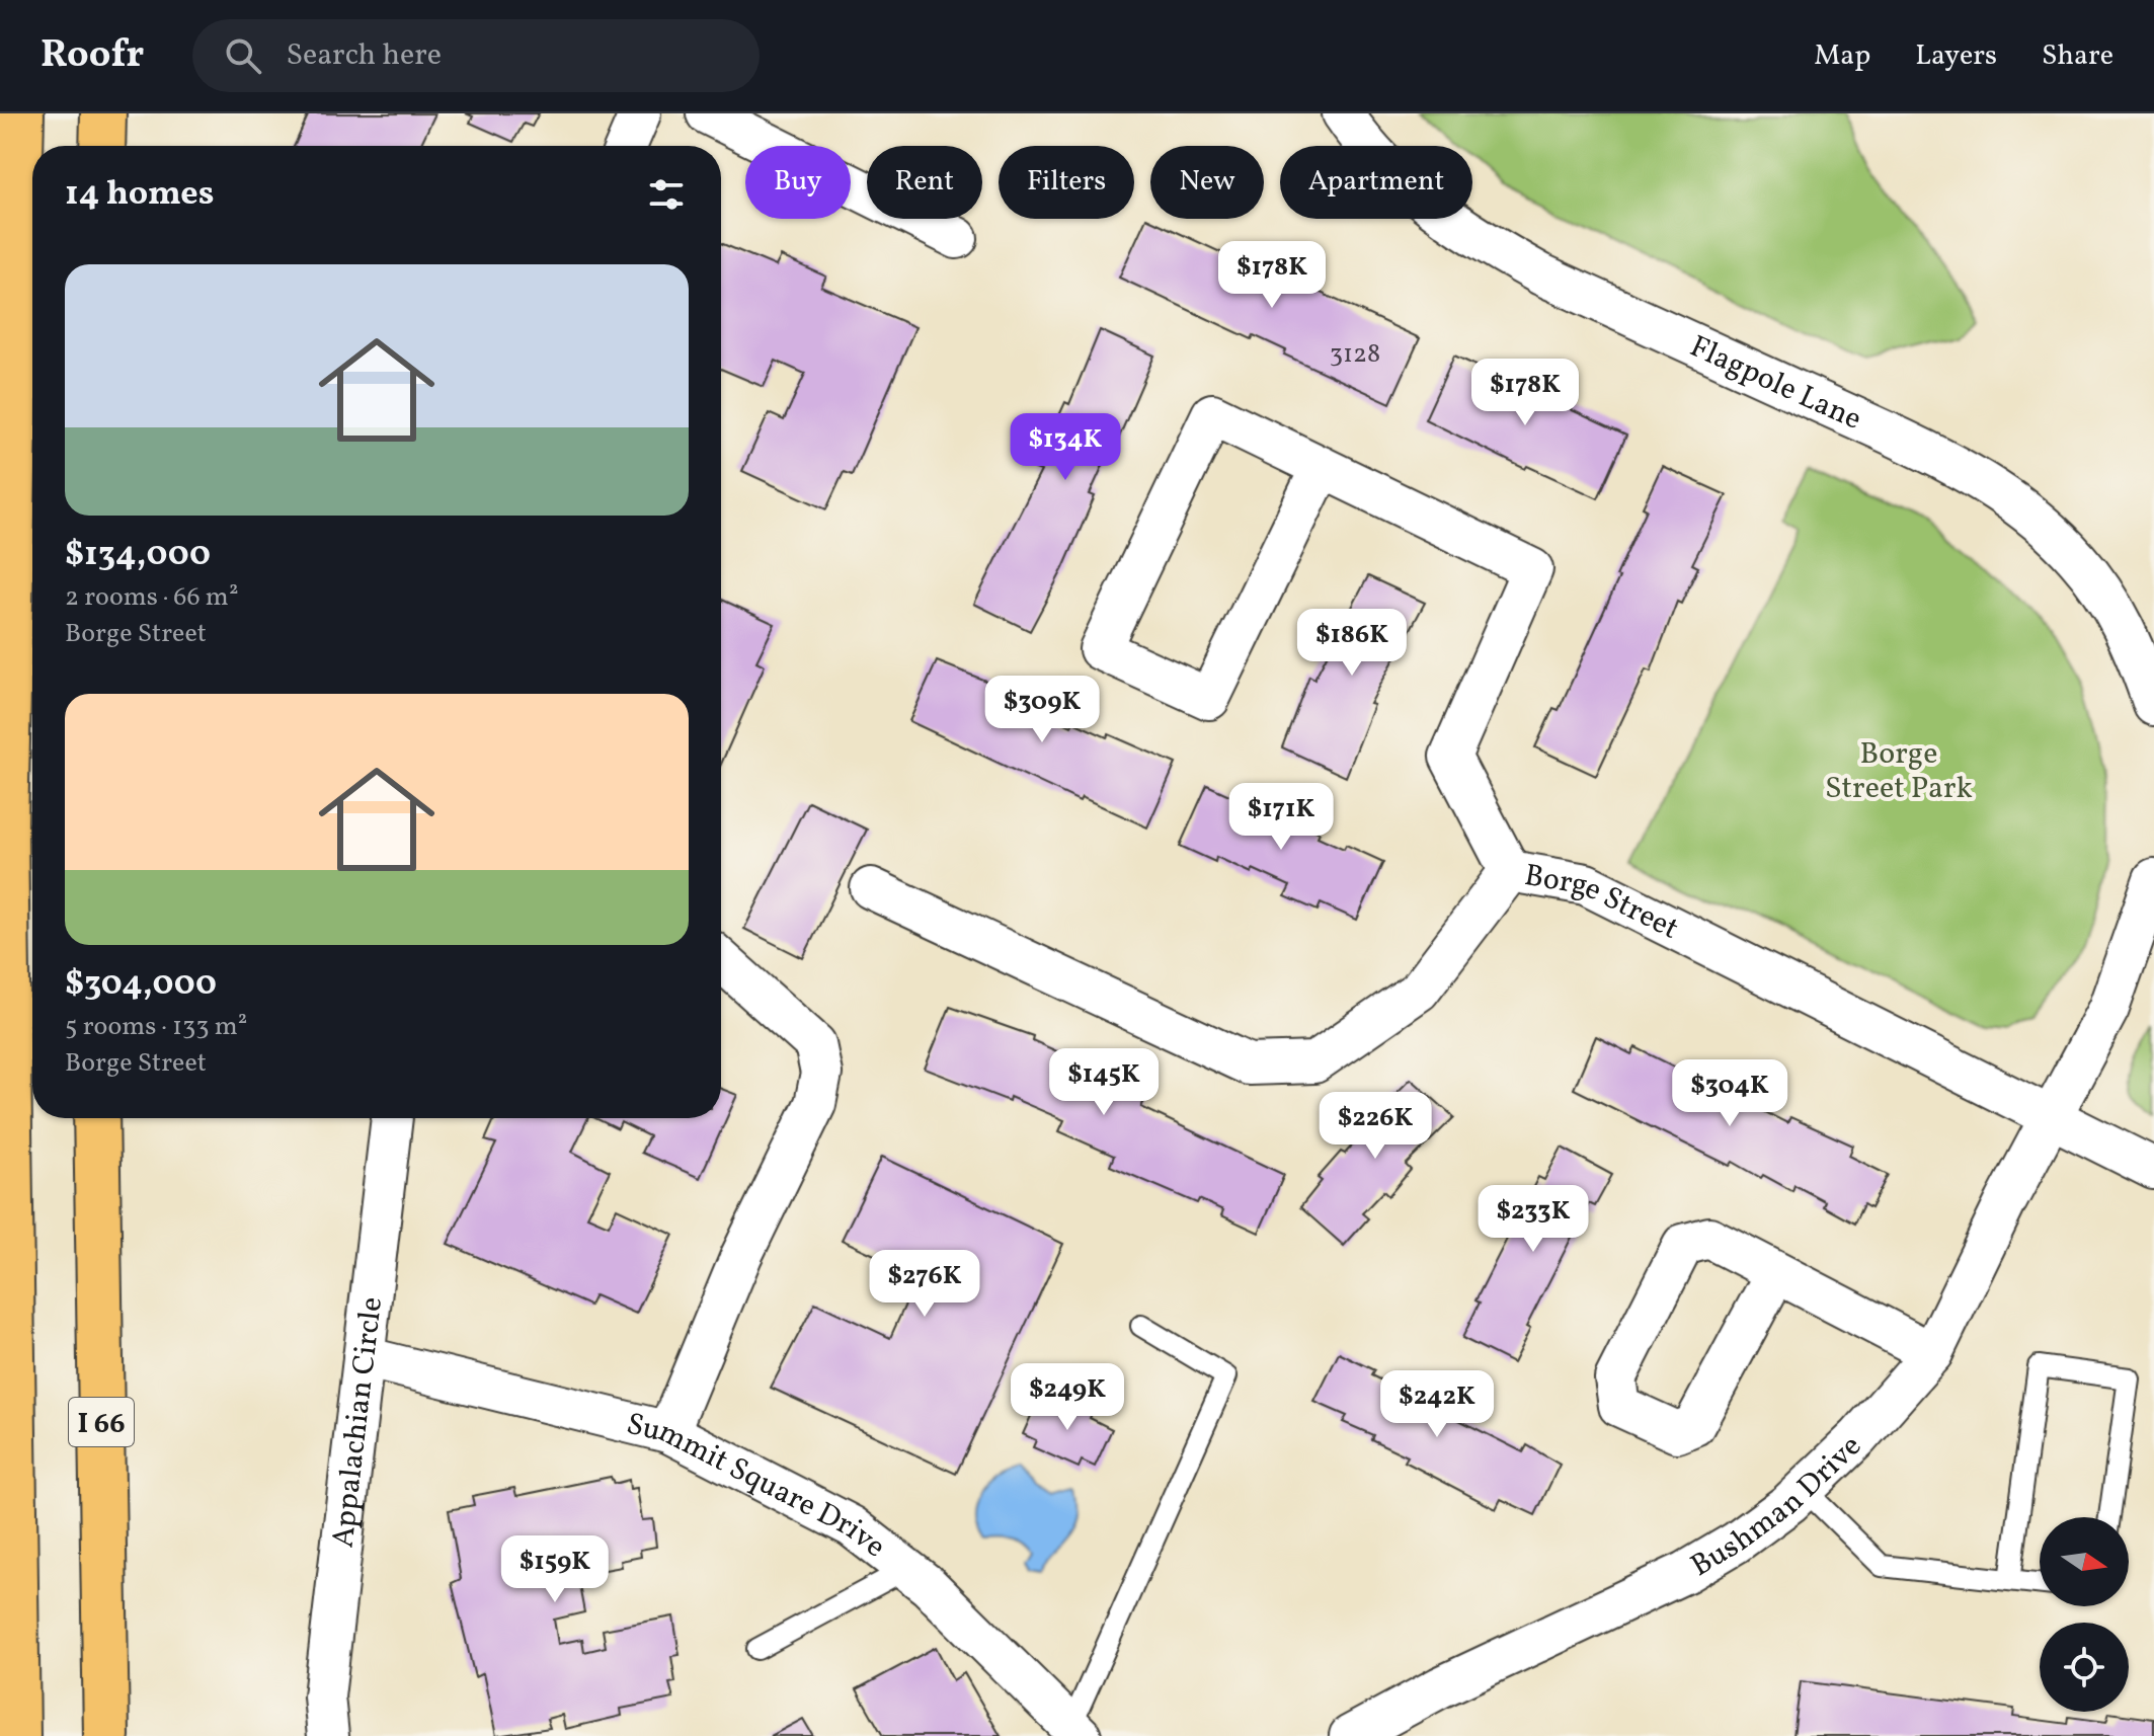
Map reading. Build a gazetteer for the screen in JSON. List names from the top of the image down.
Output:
{
  "streets": {
    "highway": ["I 66"],
    "street": [
      "Flagpole Lane",
      "Borge Street",
      "Appalachian Circle",
      "Summit Square Drive",
      "Bushman Drive"
    ]
  },
  "crossings": [
    ["Borge Street", "Bushman Drive"],
    ["Appalachian Circle", "Summit Square Drive"]
  ],
  "parks": ["Borge Street Park"],
  "house_numbers": ["3128"],
  "north": "right",
  "page": {
    "header": "Roofr",
    "search": "Search here",
    "nav": ["Map", "Layers", "Share"],
    "chip": [
      "Buy",
      "Rent",
      "Filters",
      "New",
      "Apartment"
    ],
    "heading": "14 homes",
    "price": [
      "$178K",
      "$178K",
      "$134K",
      "$186K",
      "$309K",
      "$171K",
      "$145K",
      "$304K",
      "$226K",
      "$233K",
      "$276K",
      "$249K",
      "$242K",
      "$159K"
    ],
    "list": [
      {
        "name": "$134,000",
        "note": "2 rooms · 66 m² · Borge Street"
      },
      {
        "name": "$304,000",
        "note": "5 rooms · 133 m² · Borge Street"
      }
    ]
  }
}
